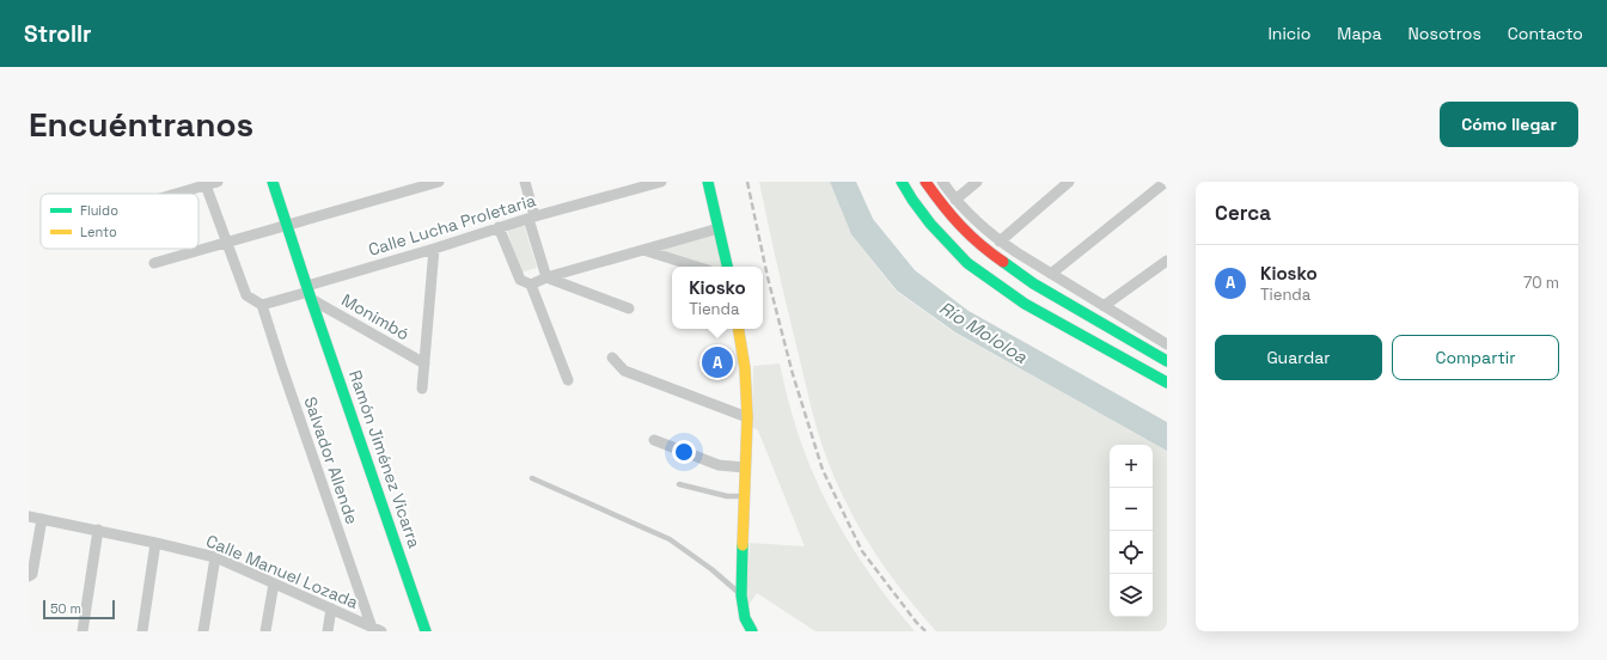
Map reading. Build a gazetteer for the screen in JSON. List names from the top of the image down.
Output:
{
  "streets": {
    "street": [
      "Calle Lucha Proletaria",
      "Monimbó",
      "Ramón Jiménez Vicarra",
      "Salvador Allende",
      "Calle Manuel Lozada"
    ]
  },
  "crossings": [
    ["Calle Lucha Proletaria", "Monimbó"],
    ["Calle Lucha Proletaria", "Ramón Jiménez Vicarra"],
    ["Calle Lucha Proletaria", "Salvador Allende"],
    ["Monimbó", "Ramón Jiménez Vicarra"],
    ["Salvador Allende", "Calle Manuel Lozada"]
  ],
  "water": ["Río Mololoa"],
  "legend": ["Fluido", "Lento"],
  "scale_bar": "50 m",
  "page": {
    "header": "Strollr",
    "nav": [
      "Inicio",
      "Mapa",
      "Nosotros",
      "Contacto"
    ],
    "buttons": [
      "Cómo llegar",
      ["Guardar", "Compartir"]
    ],
    "title": "Encuéntranos",
    "heading": "Cerca",
    "list": [
      {
        "mark": "A",
        "name": "Kiosko",
        "note": "Tienda",
        "value": "70 m"
      }
    ],
    "popup": ["Kiosko", "Tienda"],
    "pins": "A",
    "map_buttons": ["+", "−"],
    "scale": "50 m"
  }
}
